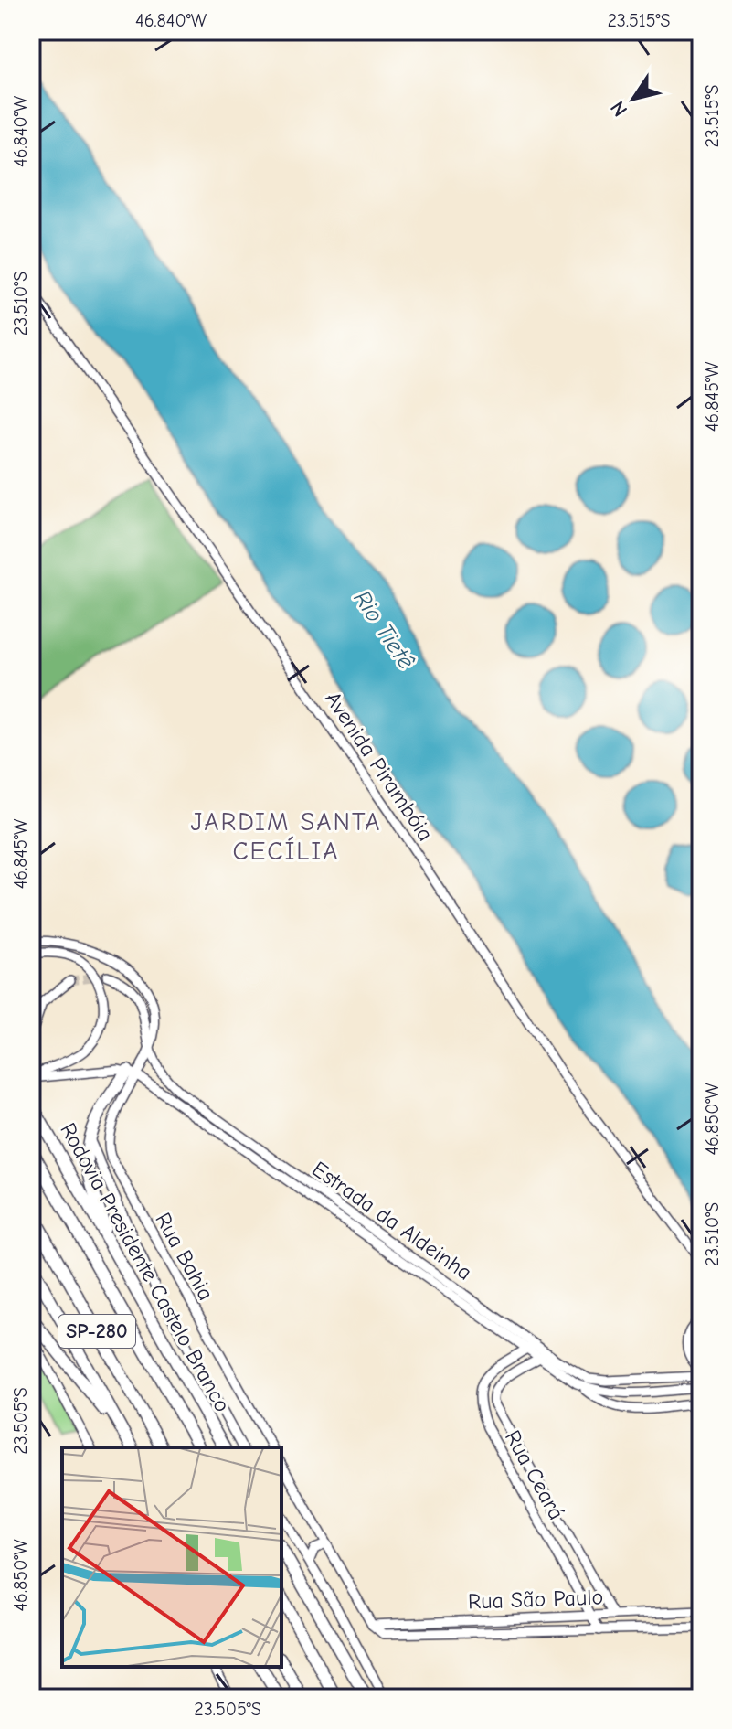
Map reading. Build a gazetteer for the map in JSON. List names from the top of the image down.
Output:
{
  "streets": {
    "highway": ["Rodovia Presidente Castelo Branco", "SP-280"],
    "main road": [
      "Avenida Pirambóia",
      "Estrada da Aldeinha",
      "Rua Bahia",
      "Rua Ceará",
      "Rua São Paulo"
    ]
  },
  "crossings": [
    ["Estrada da Aldeinha", "Rua Bahia"],
    ["Estrada da Aldeinha", "Rua Ceará"],
    ["Rua Ceará", "Rua São Paulo"]
  ],
  "districts": ["JARDIM SANTA CECÍLIA"],
  "water": ["Rio Tietê"],
  "north": "bottom left",
  "coordinates": [
    "46.840°W",
    "23.515°S",
    "23.510°S",
    "46.845°W",
    "46.850°W",
    "23.505°S"
  ]
}
